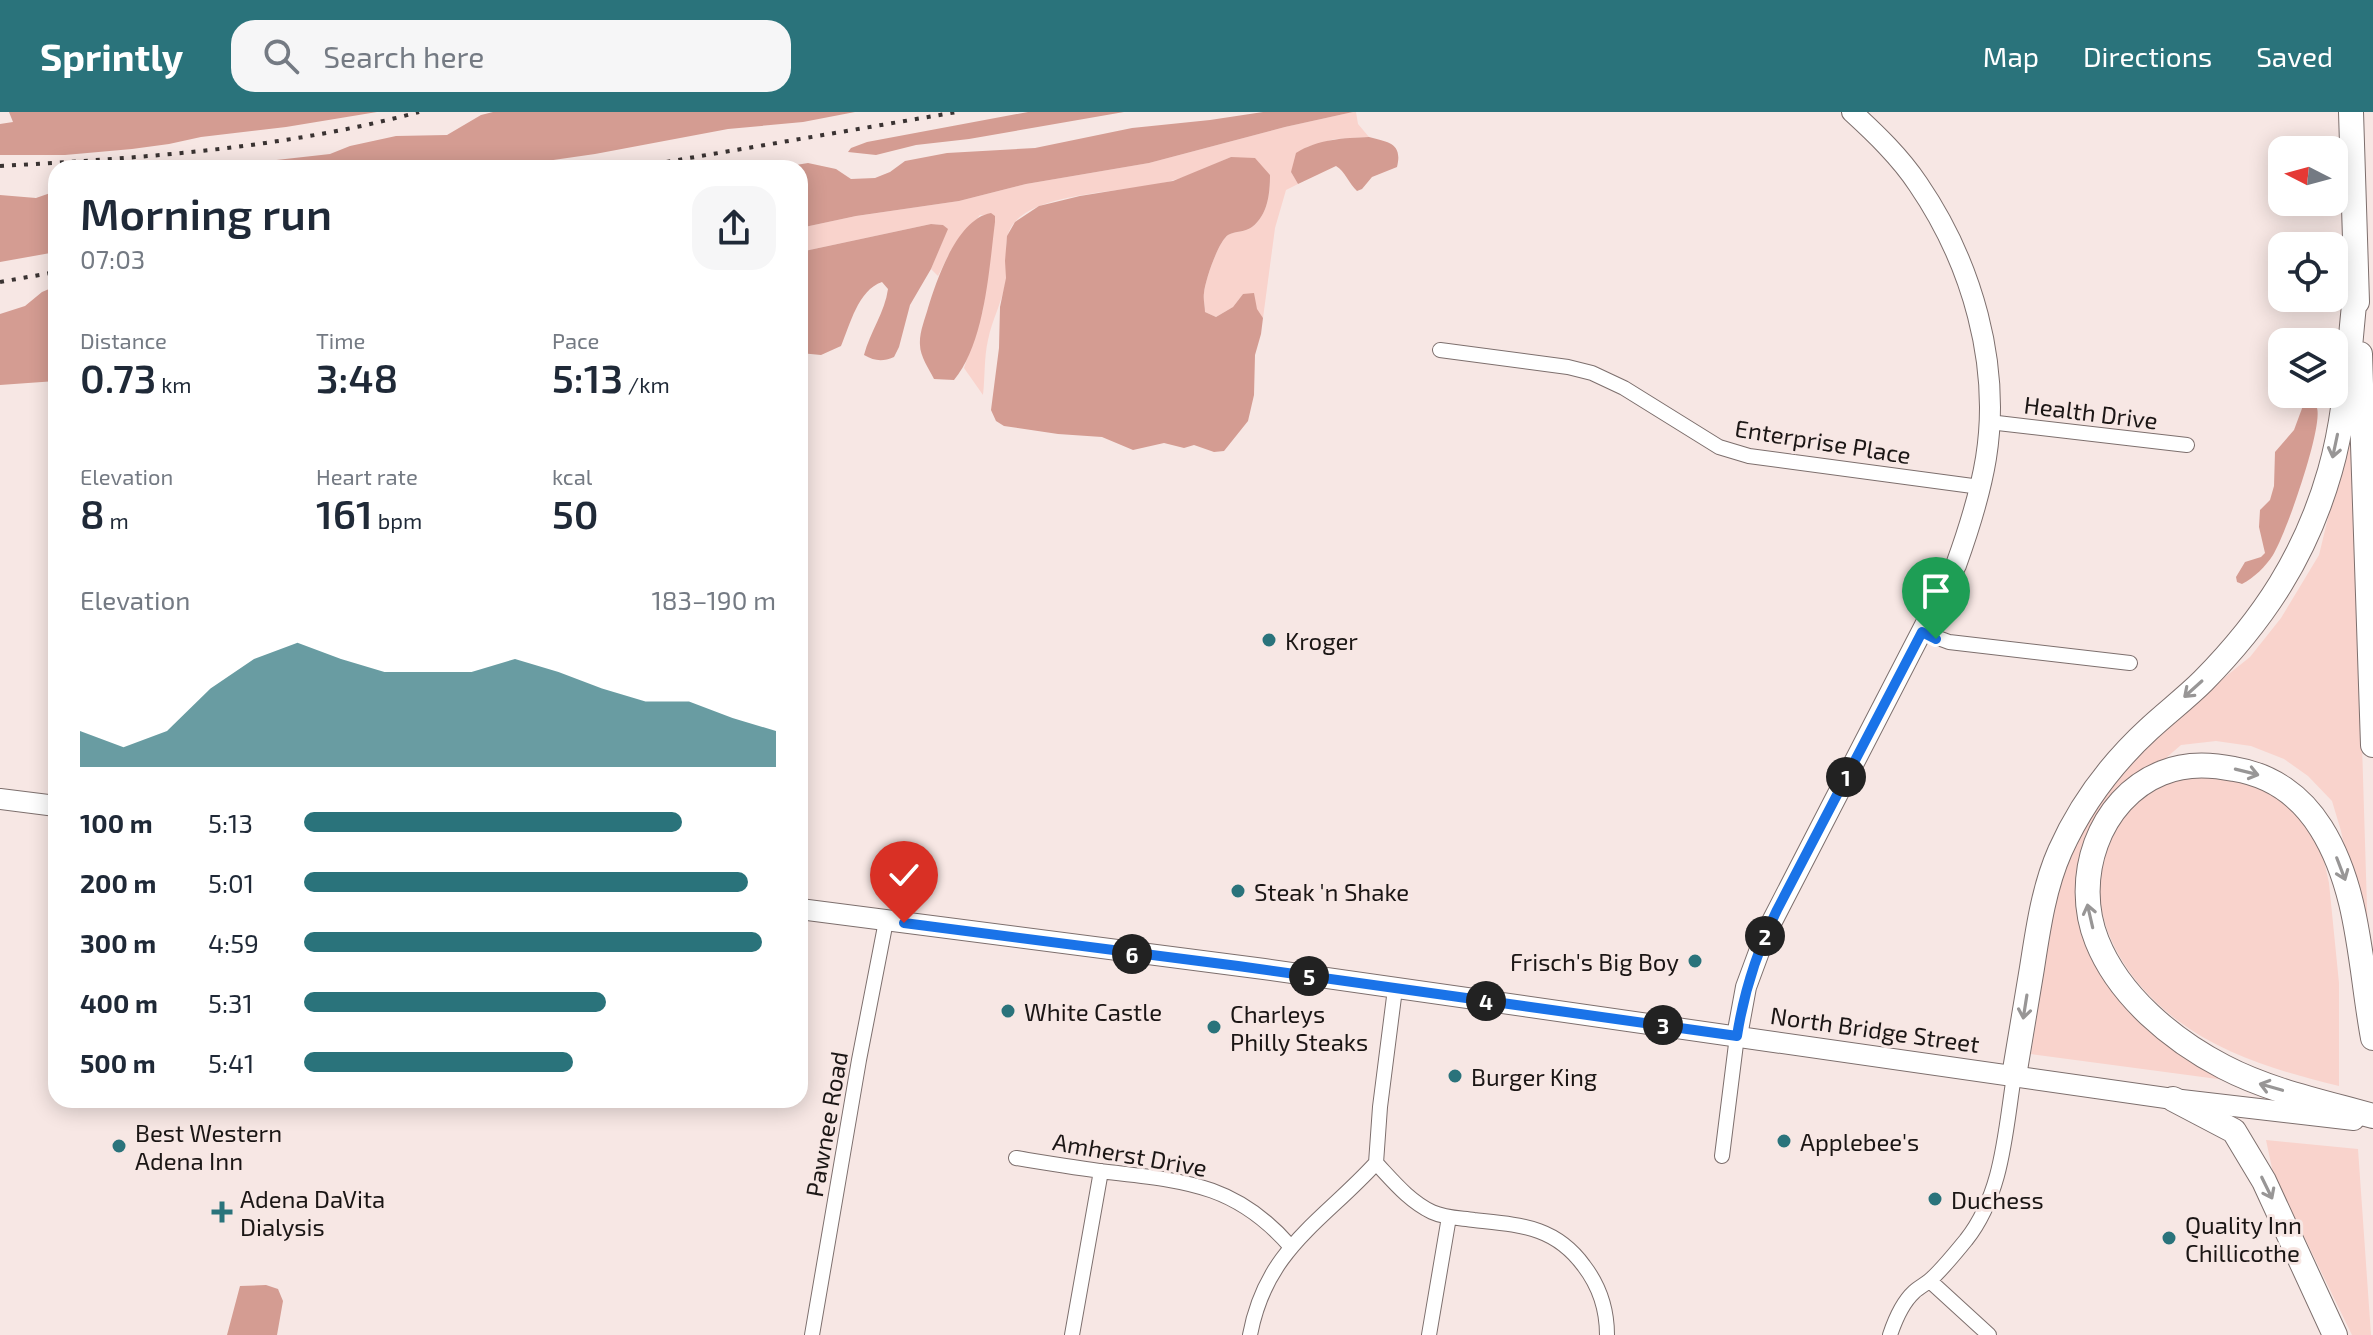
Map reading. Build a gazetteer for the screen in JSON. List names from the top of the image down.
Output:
{
  "streets": {
    "main road": ["North Bridge Street"],
    "street": [
      "Health Drive",
      "Enterprise Place",
      "Pawnee Road",
      "Amherst Drive"
    ]
  },
  "crossings": [
    ["North Bridge Street", "Pawnee Road"]
  ],
  "places": {
    "other": [
      "Kroger",
      "Steak 'n Shake",
      "Frisch's Big Boy",
      "White Castle",
      "Charleys Philly Steaks",
      "Burger King",
      "Applebee's",
      "Best Western Adena Inn",
      "Duchess",
      "Quality Inn Chillicothe"
    ],
    "health": ["Adena DaVita Dialysis"]
  },
  "north": "left",
  "page": {
    "header": "Sprintly",
    "search": "Search here",
    "nav": ["Map", "Directions", "Saved"],
    "heading": ["Morning run", "07:03"],
    "stats": [
      ["Distance", "0.73 km"],
      ["Time", "3:48"],
      ["Pace", "5:13 /km"],
      ["Elevation", "8 m"],
      ["Heart rate", "161 bpm"],
      ["kcal", "50"]
    ],
    "chart": ["Elevation", "183–190 m"],
    "pins": [
      "1",
      "2",
      "6",
      "5",
      "4",
      "3"
    ],
    "list": [
      {
        "name": "100 m",
        "note": "5:13"
      },
      {
        "name": "200 m",
        "note": "5:01"
      },
      {
        "name": "300 m",
        "note": "4:59"
      },
      {
        "name": "400 m",
        "note": "5:31"
      },
      {
        "name": "500 m",
        "note": "5:41"
      }
    ]
  }
}
